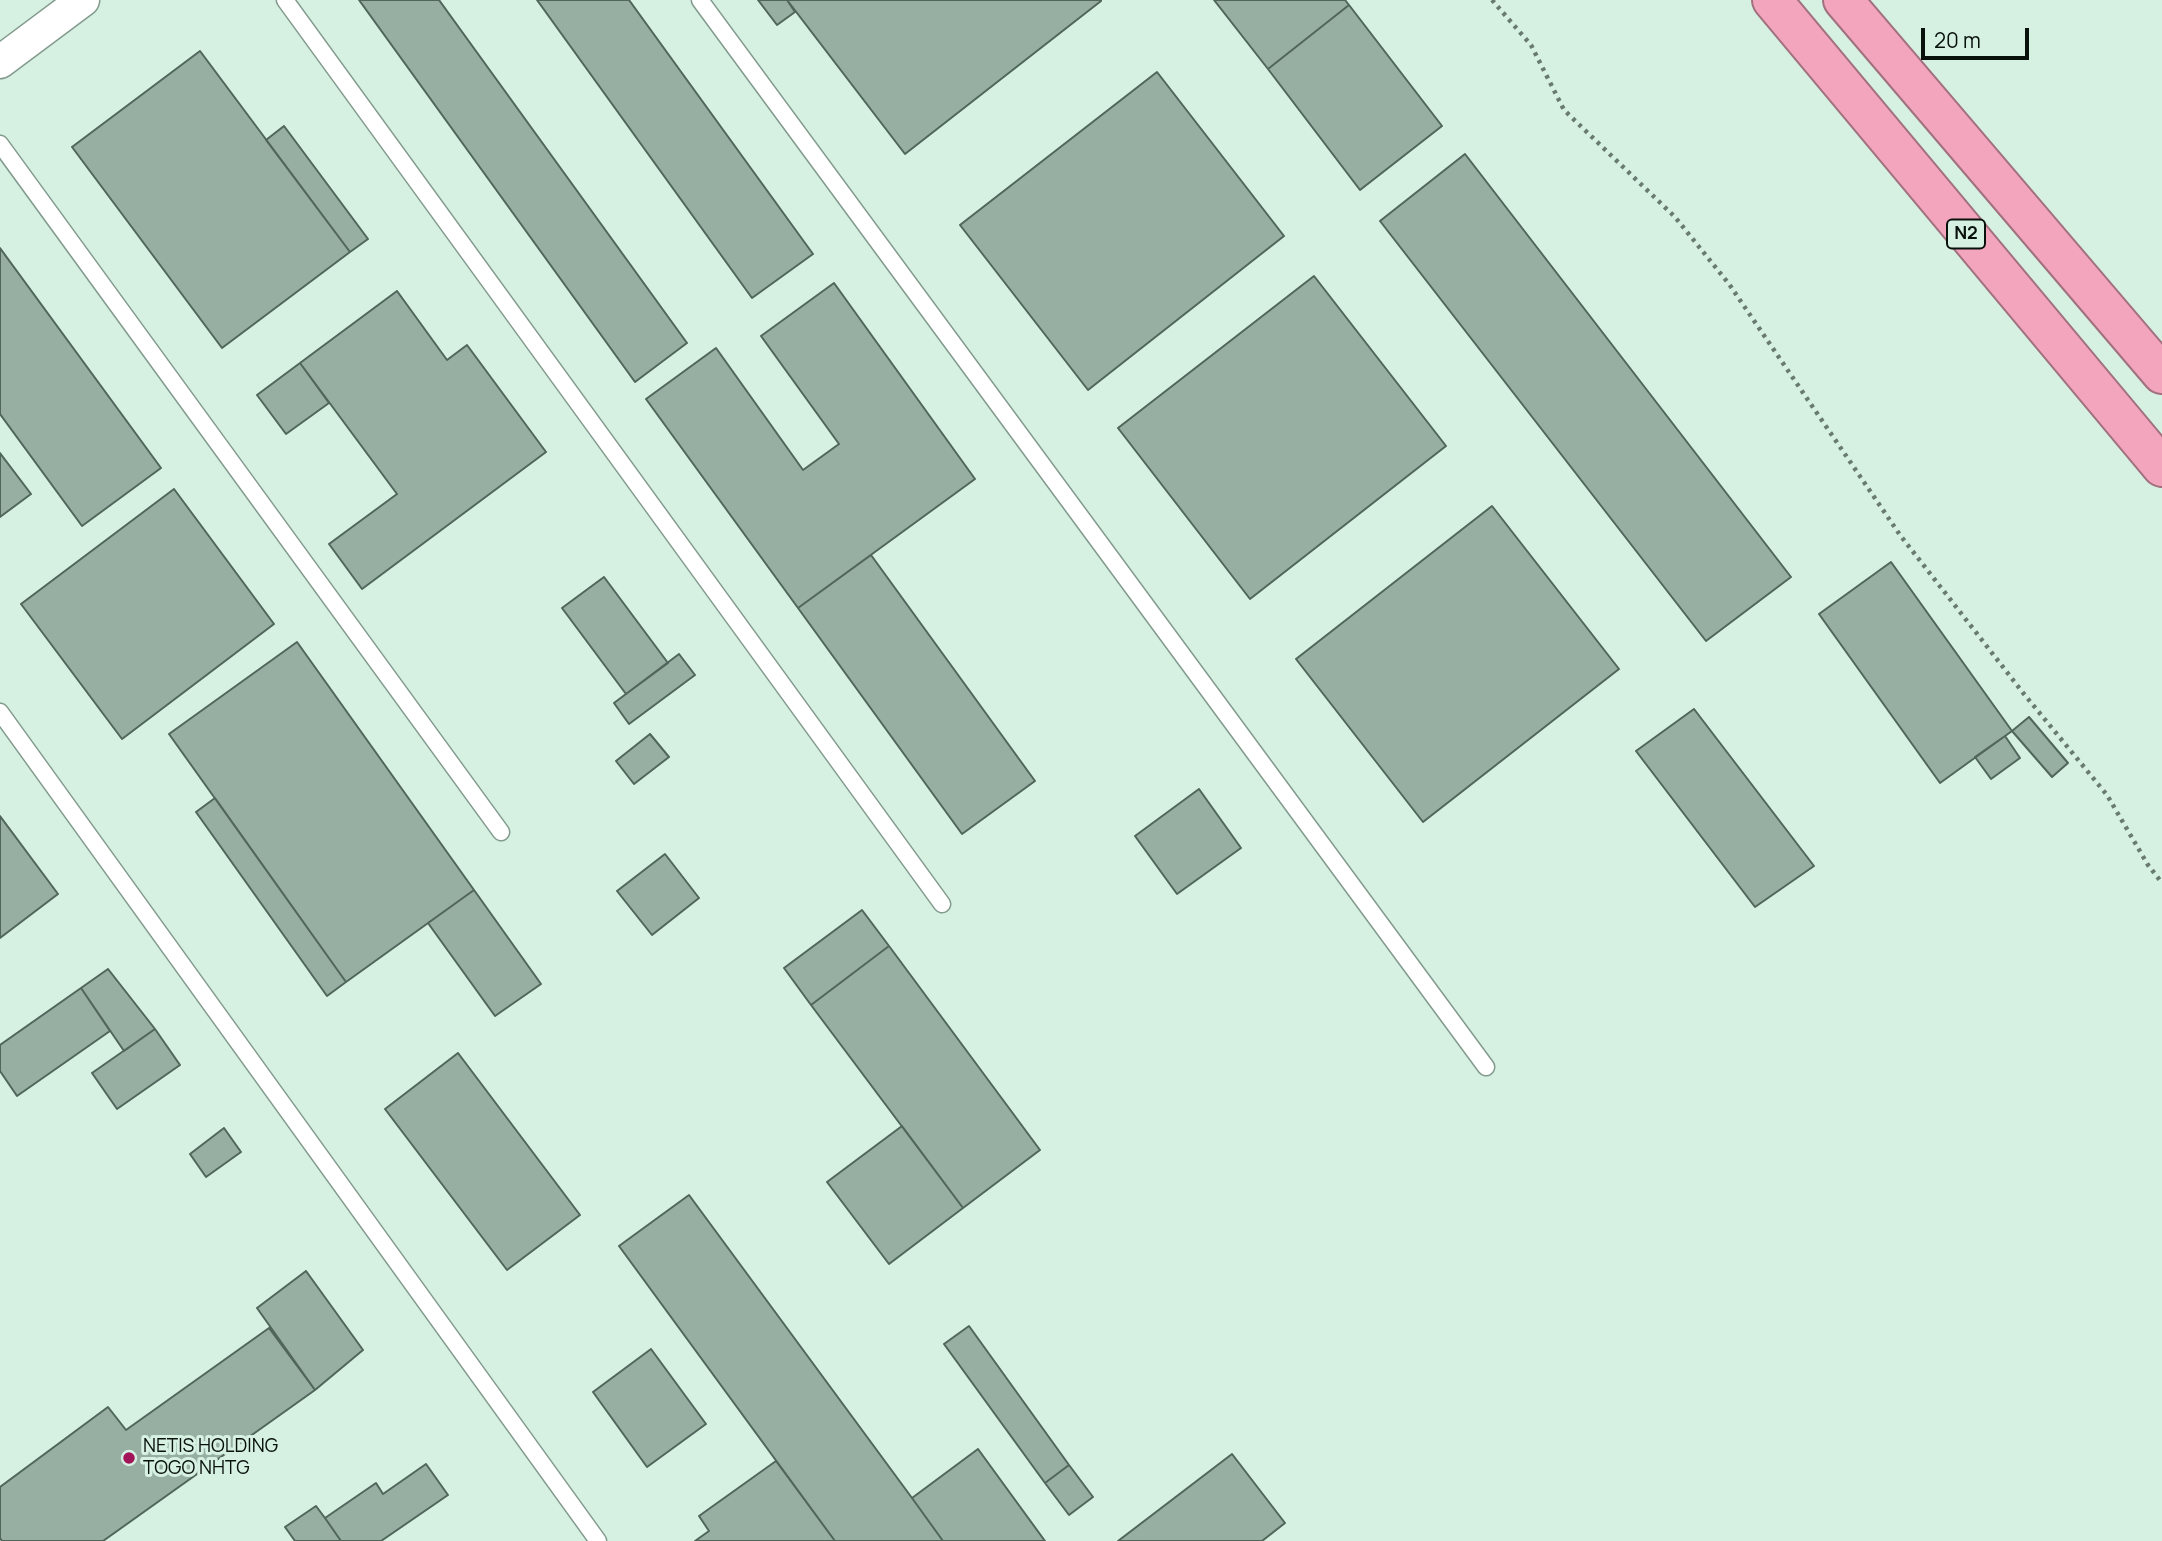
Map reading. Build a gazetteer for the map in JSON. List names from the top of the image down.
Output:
{
  "streets": {
    "highway": ["N2"]
  },
  "places": ["NETIS HOLDING TOGO NHTG"],
  "scale_bar": "20 m"
}
